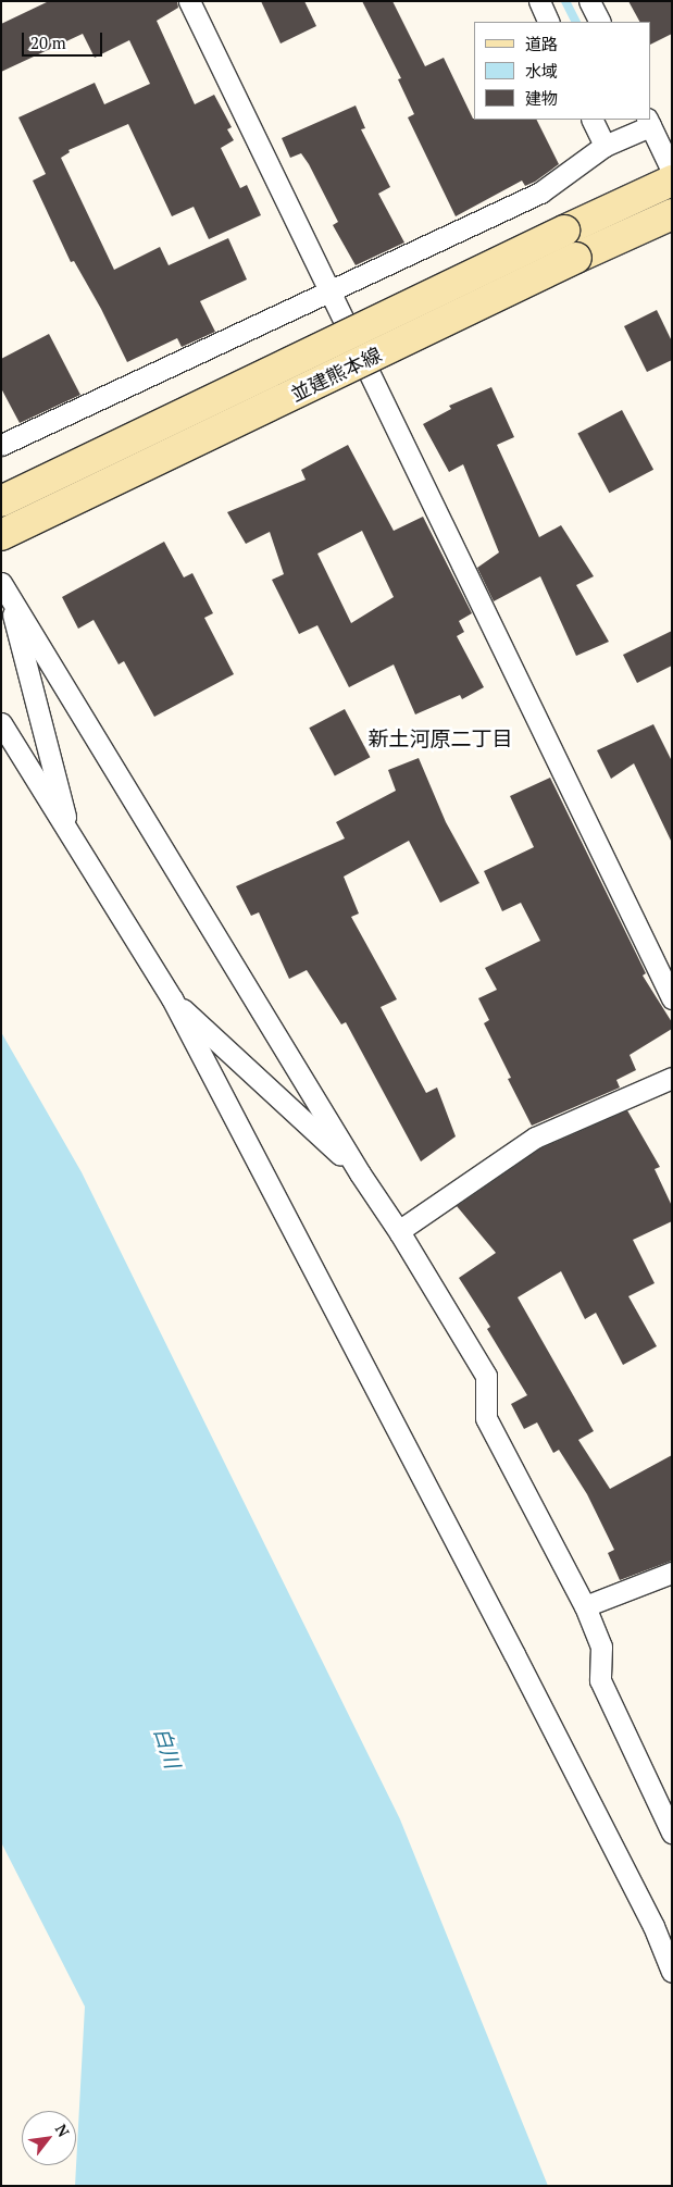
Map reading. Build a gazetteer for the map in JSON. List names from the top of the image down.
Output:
{
  "streets": {
    "main road": ["並建熊本線"]
  },
  "districts": ["新土河原二丁目"],
  "water": ["白川"],
  "legend": ["道路", "水域", "建物"],
  "scale_bar": "20 m",
  "north": "top right"
}
